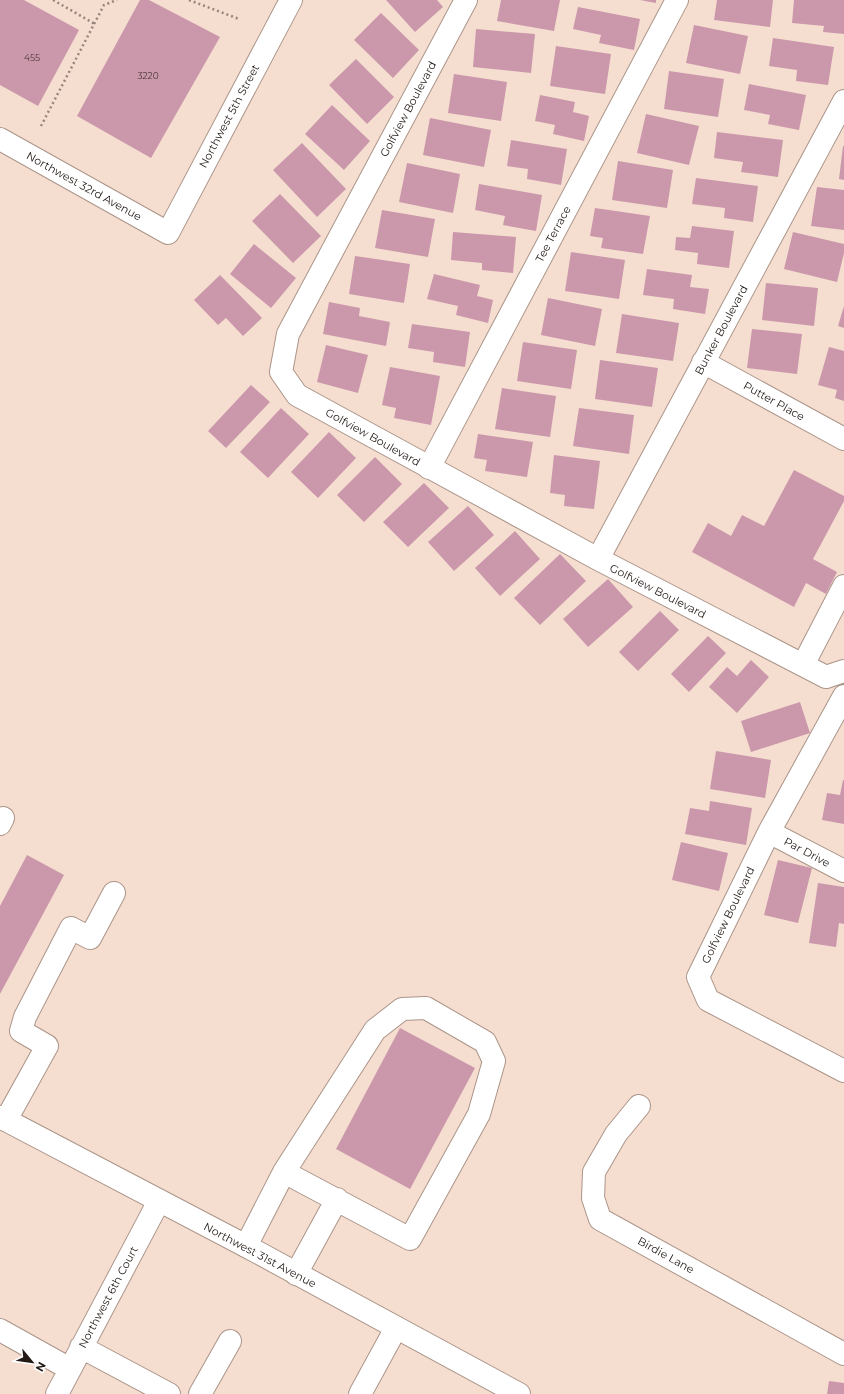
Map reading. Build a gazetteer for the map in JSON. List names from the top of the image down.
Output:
{
  "streets": {
    "street": [
      "Golfview Boulevard",
      "Northwest 5th Street",
      "Northwest 32rd Avenue",
      "Tee Terrace",
      "Bunker Boulevard",
      "Putter Place",
      "Par Drive",
      "Northwest 31st Avenue",
      "Birdie Lane",
      "Northwest 6th Court"
    ]
  },
  "crossings": [
    ["Golfview Boulevard", "Tee Terrace"],
    ["Golfview Boulevard", "Bunker Boulevard"],
    ["Golfview Boulevard", "Par Drive"],
    ["Northwest 5th Street", "Northwest 32rd Avenue"],
    ["Bunker Boulevard", "Putter Place"],
    ["Northwest 31st Avenue", "Northwest 6th Court"]
  ],
  "house_numbers": ["455", "3220"],
  "north": "bottom right"
}
